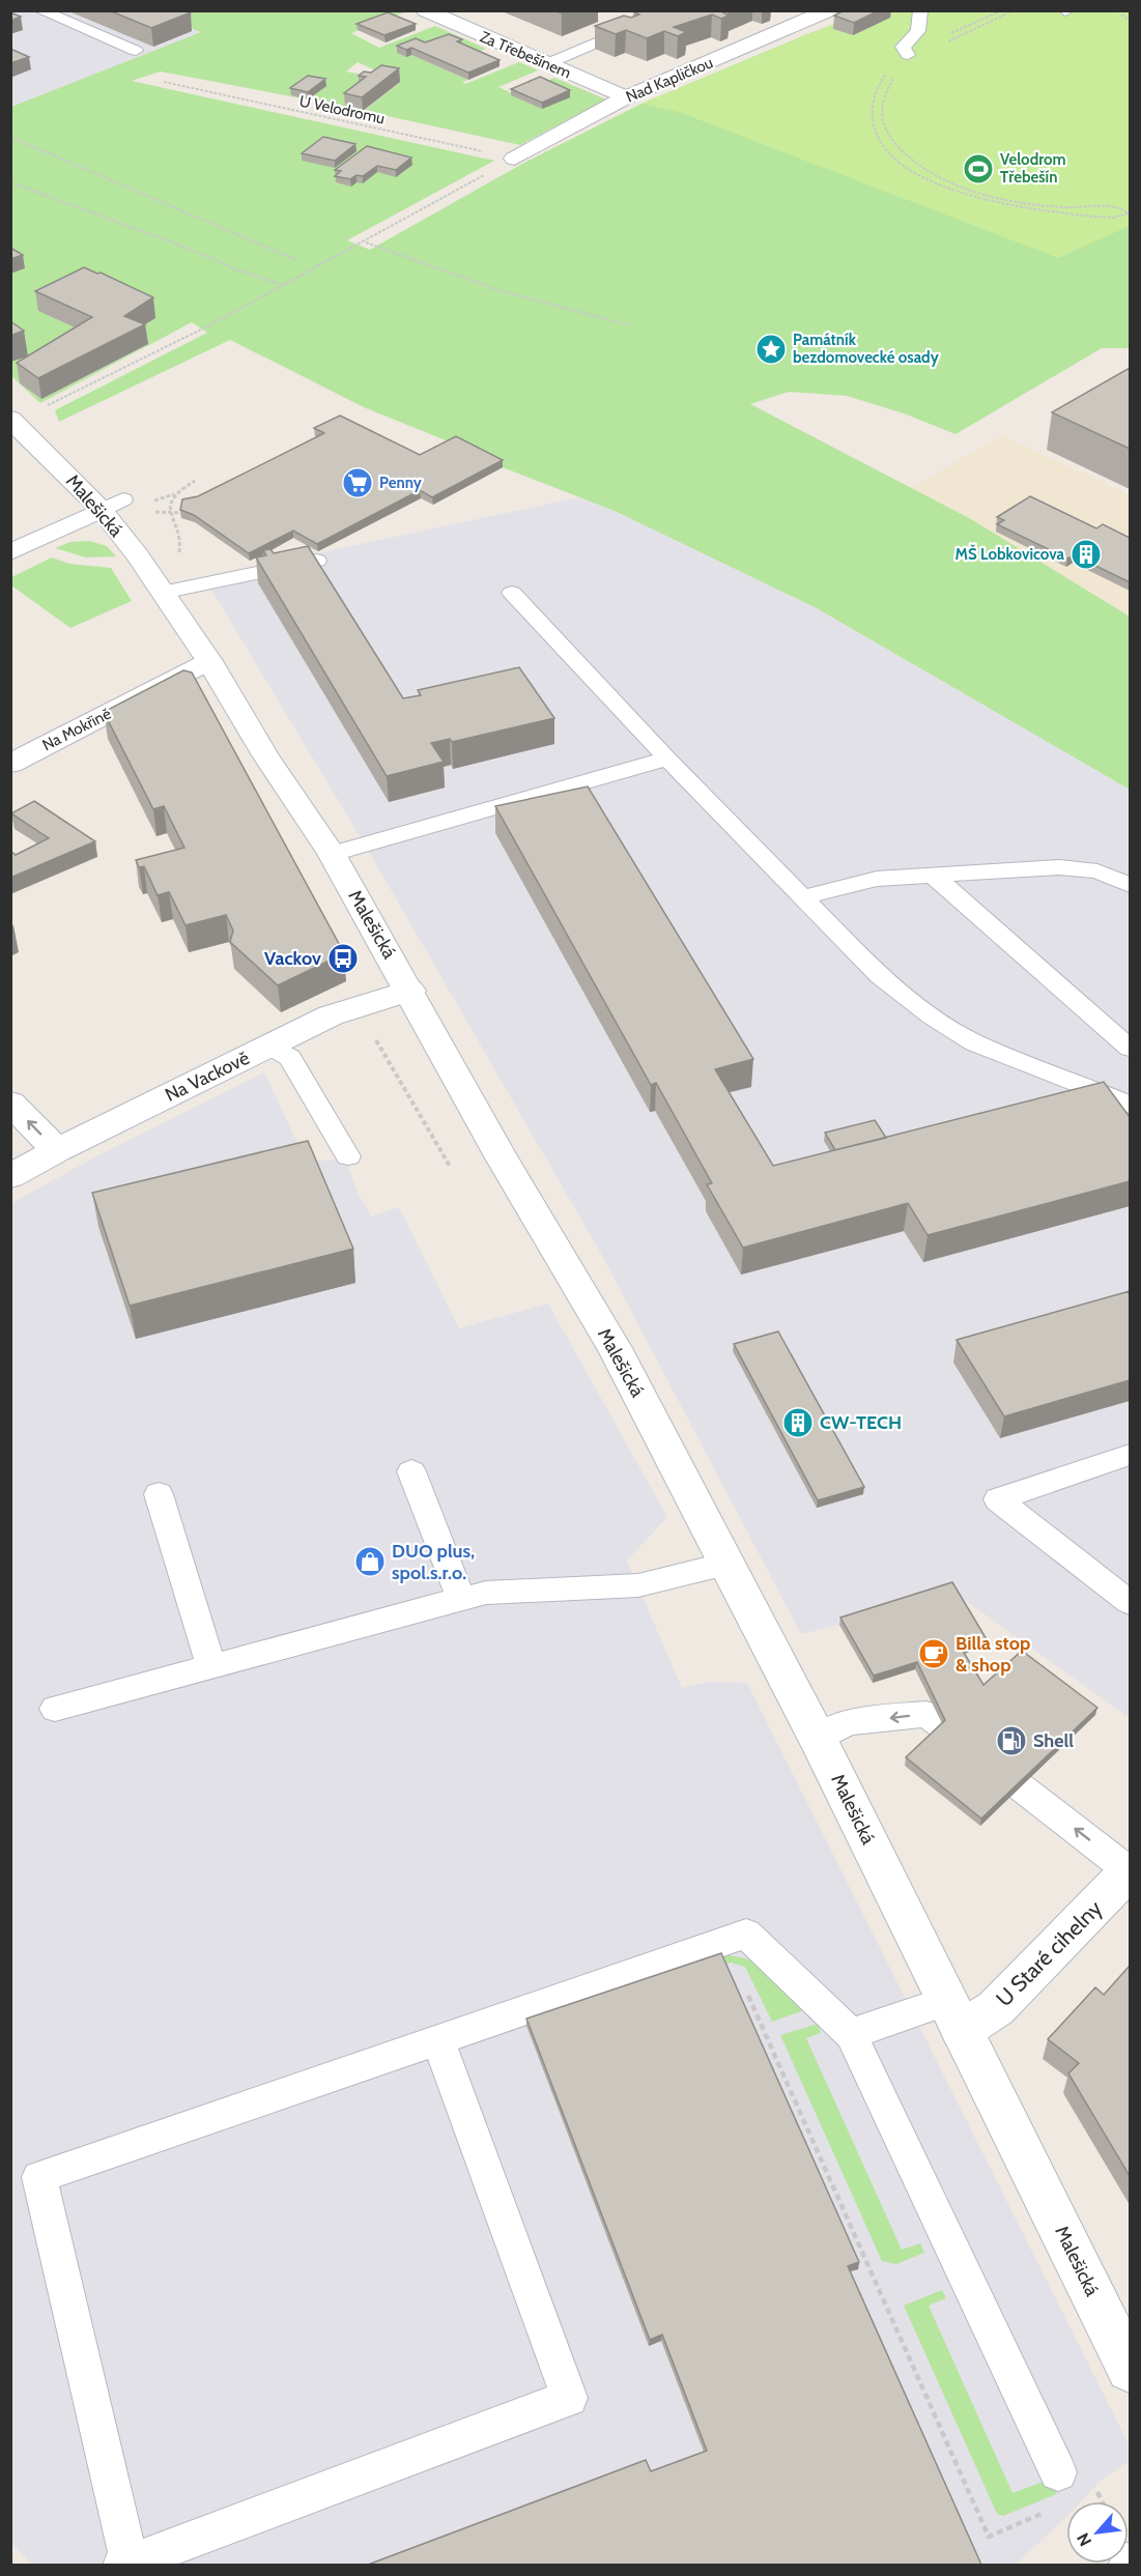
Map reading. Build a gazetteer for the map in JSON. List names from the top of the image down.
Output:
{
  "streets": {
    "street": [
      "Za Třebešínem",
      "Nad Kapličkou",
      "Malešická",
      "Na Mokřině",
      "Na Vackově",
      "U Staré cihelny"
    ],
    "path": ["U Velodromu"]
  },
  "crossings": [
    ["Za Třebešínem", "Nad Kapličkou"],
    ["Nad Kapličkou", "U Velodromu"],
    ["Malešická", "Na Mokřině"],
    ["Malešická", "Na Vackově"],
    ["Malešická", "U Staré cihelny"]
  ],
  "places": {
    "sports": ["Velodrom Třebešín"],
    "place": ["Památník bezdomovecké osady"],
    "supermarket": ["Penny"],
    "building": ["MŠ Lobkovicova", "CW-TECH"],
    "bus stop": ["Vackov"],
    "shop": ["DUO plus, spol.s.r.o."],
    "cafe": ["Billa stop & shop"],
    "fuel station": ["Shell"]
  },
  "north": "bottom left"
}
